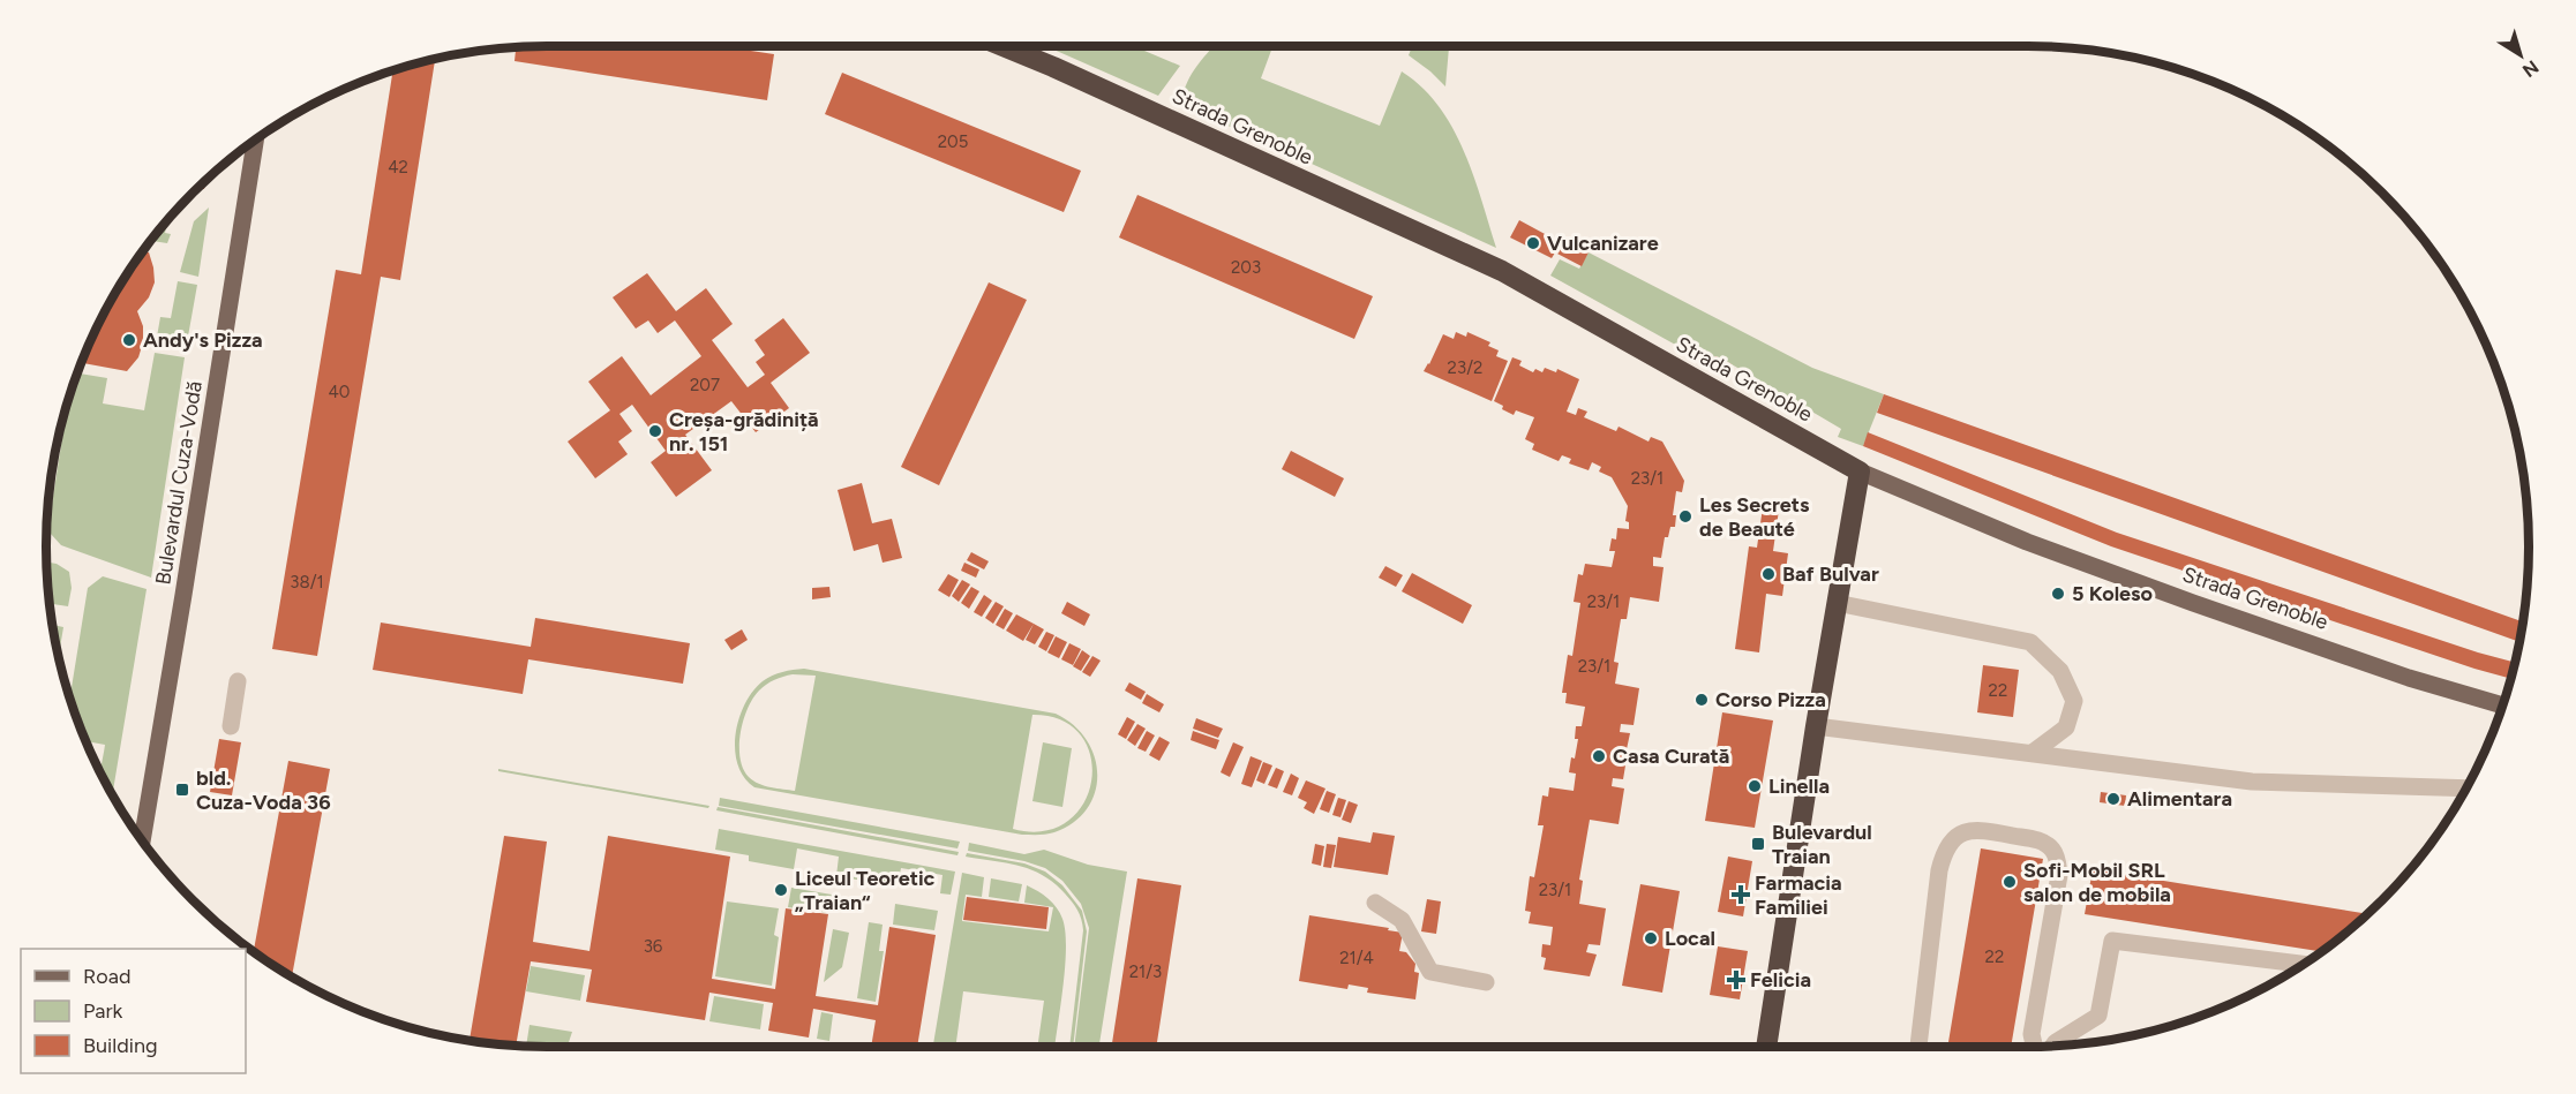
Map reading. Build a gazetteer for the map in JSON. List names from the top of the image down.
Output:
{
  "streets": {
    "highway": ["Strada Grenoble"],
    "main road": ["Bulevardul Cuza-Vodă"]
  },
  "places": {
    "other": [
      "Vulcanizare",
      "Andy's Pizza",
      "Creșa-grădiniță nr. 151",
      "Les Secrets de Beauté",
      "Baf Bulvar",
      "5 Koleso",
      "Corso Pizza",
      "Casa Curată",
      "Linella",
      "Alimentara",
      "Sofi-Mobil SRL salon de mobila",
      "Liceul Teoretic „Traian“",
      "Local"
    ],
    "transit": ["bld. Cuza-Voda 36", "Bulevardul Traian"],
    "health": ["Farmacia Familiei", "Felicia"]
  },
  "house_numbers": [
    "205",
    "42",
    "203",
    "23/2",
    "207",
    "40",
    "23/1",
    "38/1",
    "23/1",
    "23/1",
    "22",
    "23/1",
    "36",
    "22",
    "21/4",
    "21/3"
  ],
  "legend": ["Road", "Park", "Building"],
  "north": "bottom right"
}
